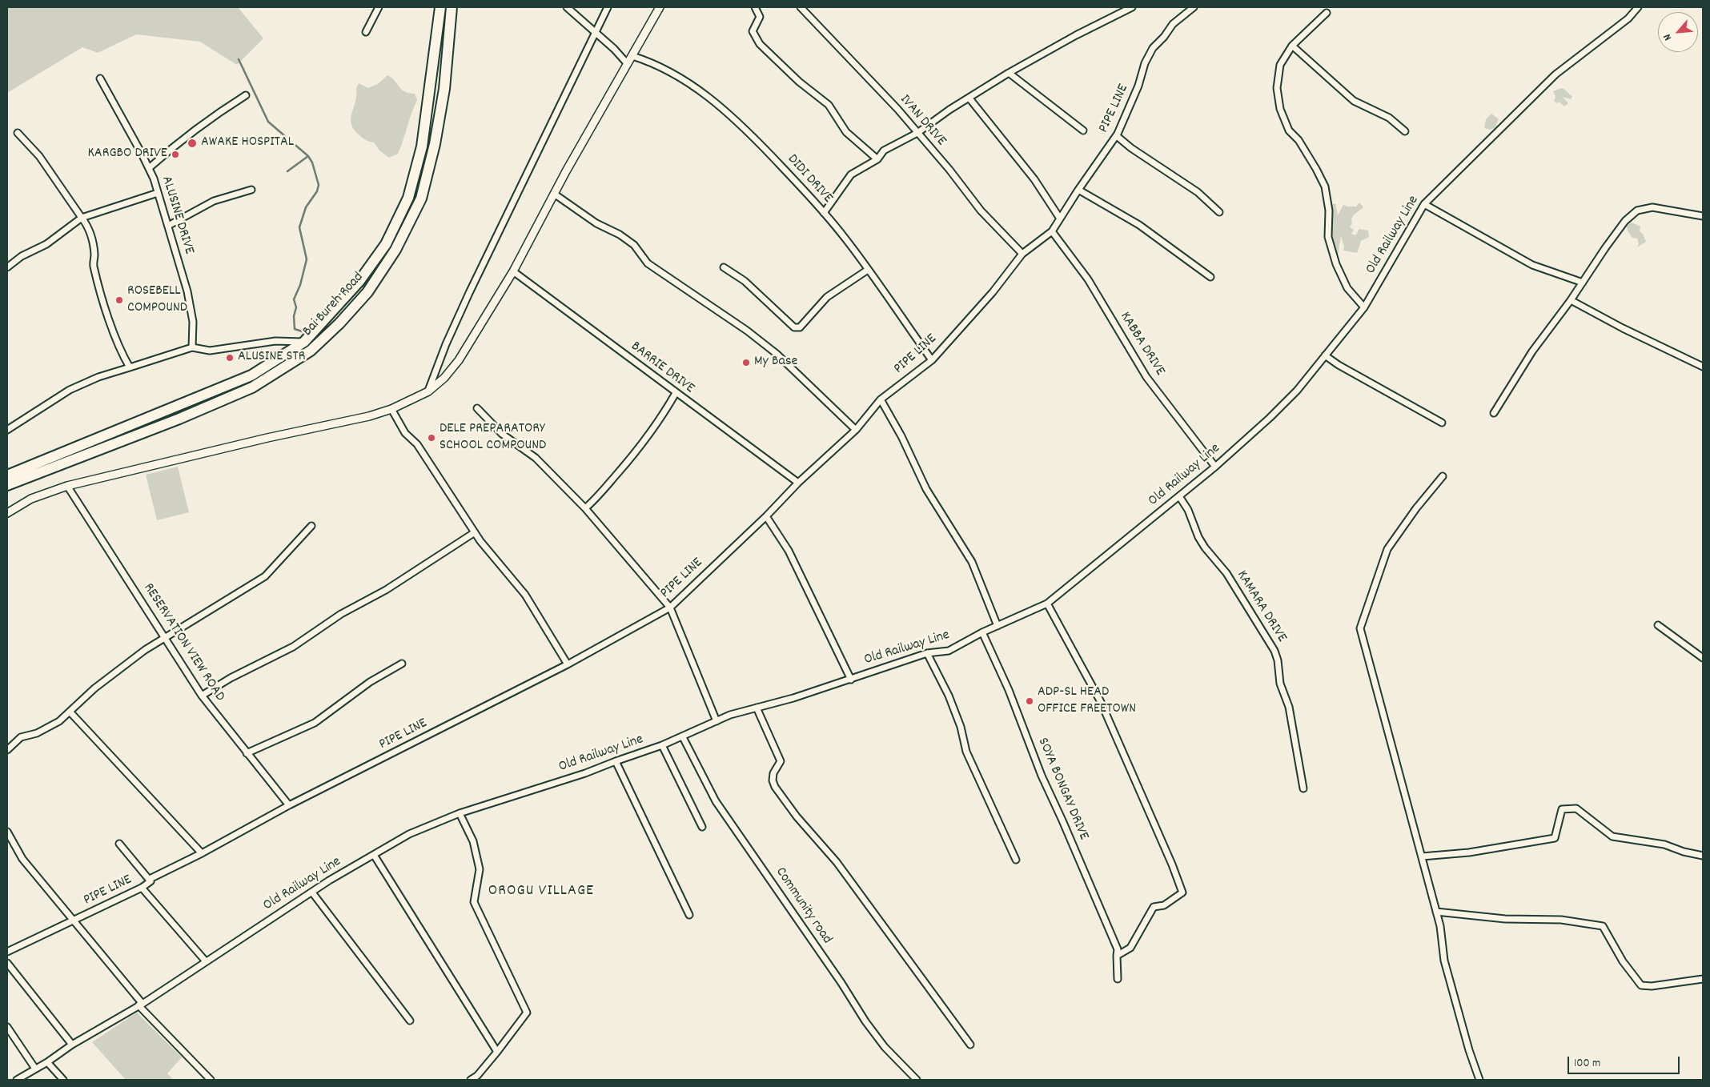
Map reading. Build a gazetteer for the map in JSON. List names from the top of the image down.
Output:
{
  "streets": {
    "highway": ["Bai Bureh Road"],
    "street": [
      "PIPE LINE",
      "IVAN DRIVE",
      "DIDI DRIVE",
      "ALUSINE DRIVE",
      "Old Railway Line",
      "KABBA DRIVE",
      "BARRIE DRIVE",
      "KAMARA DRIVE",
      "RESERVATION VIEW ROAD",
      "SOYA BONGAY DRIVE",
      "Community road"
    ]
  },
  "crossings": [
    ["PIPE LINE", "IVAN DRIVE"],
    ["PIPE LINE", "DIDI DRIVE"],
    ["PIPE LINE", "KABBA DRIVE"],
    ["PIPE LINE", "BARRIE DRIVE"],
    ["PIPE LINE", "RESERVATION VIEW ROAD"],
    ["Old Railway Line", "KABBA DRIVE"],
    ["Old Railway Line", "KAMARA DRIVE"],
    ["Old Railway Line", "SOYA BONGAY DRIVE"],
    ["Old Railway Line", "Community road"]
  ],
  "districts": ["OROGU VILLAGE"],
  "places": [
    "AWAKE HOSPITAL",
    "KARGBO DRIVE",
    "ROSEBELL COMPOUND",
    "ALUSINE STR",
    "My Base",
    "DELE PREPARATORY SCHOOL COMPOUND",
    "ADP-SL HEAD OFFICE FREETOWN"
  ],
  "scale_bar": "100 m",
  "north": "bottom left"
}
